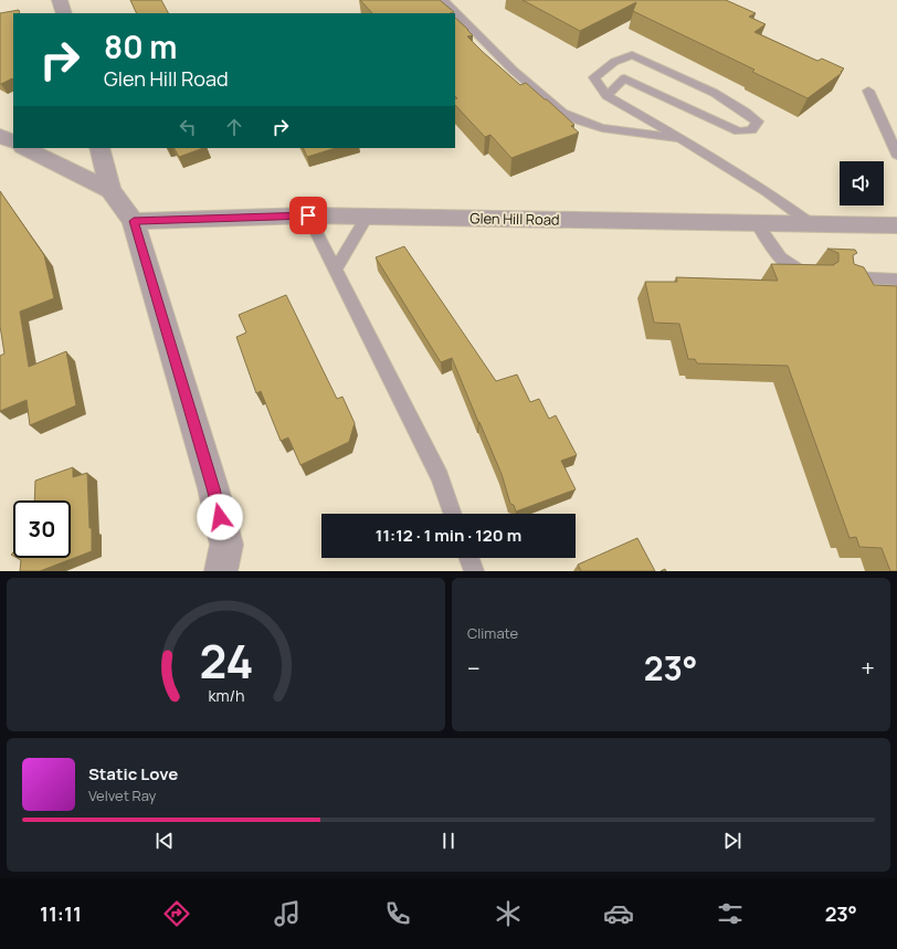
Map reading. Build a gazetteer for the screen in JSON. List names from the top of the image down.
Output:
{
  "streets": {
    "street": ["Glen Hill Road"]
  },
  "page": {
    "turn": ["80 m", "Glen Hill Road"],
    "limit": "30",
    "trip": "11:12 · 1 min · 120 m",
    "tile": "Climate",
    "heat": ["−", "23°", "+"],
    "song": ["Static Love", "Velvet Ray"],
    "tabs": ["11:11", "23°"],
    "gauge": ["24", "km/h"]
  }
}
